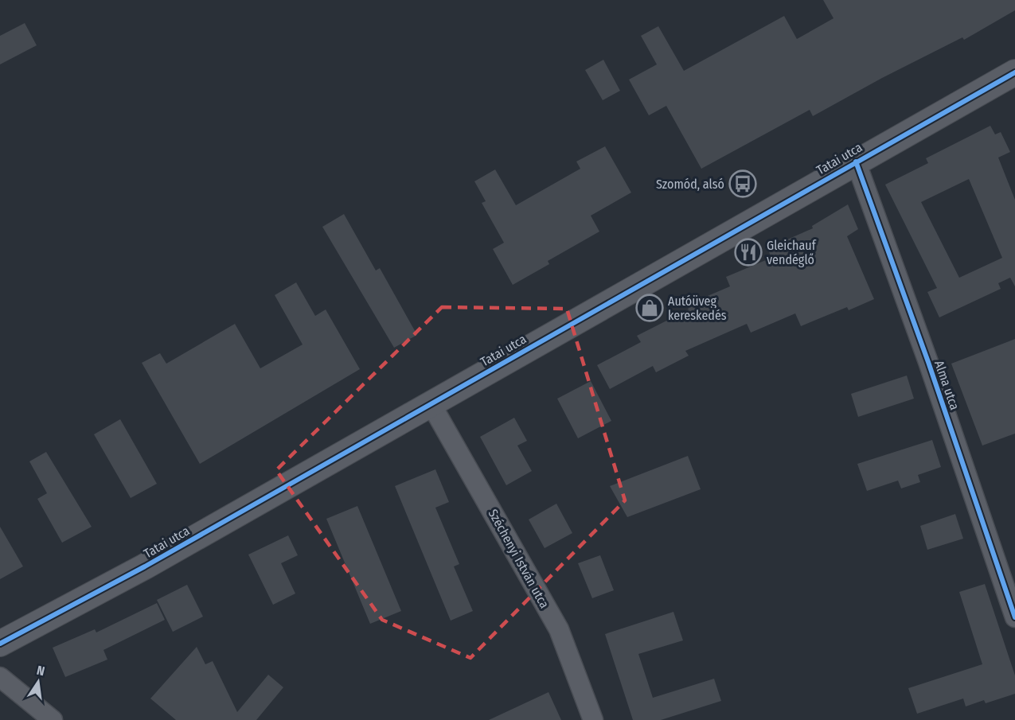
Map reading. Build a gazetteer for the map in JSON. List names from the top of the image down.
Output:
{
  "streets": {
    "street": ["Tatai utca", "Alma utca", "Széchenyi István utca"]
  },
  "crossings": [
    ["Tatai utca", "Alma utca"],
    ["Tatai utca", "Széchenyi István utca"]
  ],
  "places": {
    "bus stop": ["Szomód, alsó"],
    "restaurant": ["Gleichauf vendéglő"],
    "shop": ["Autóüveg kereskedés"]
  },
  "north": "top"
}
